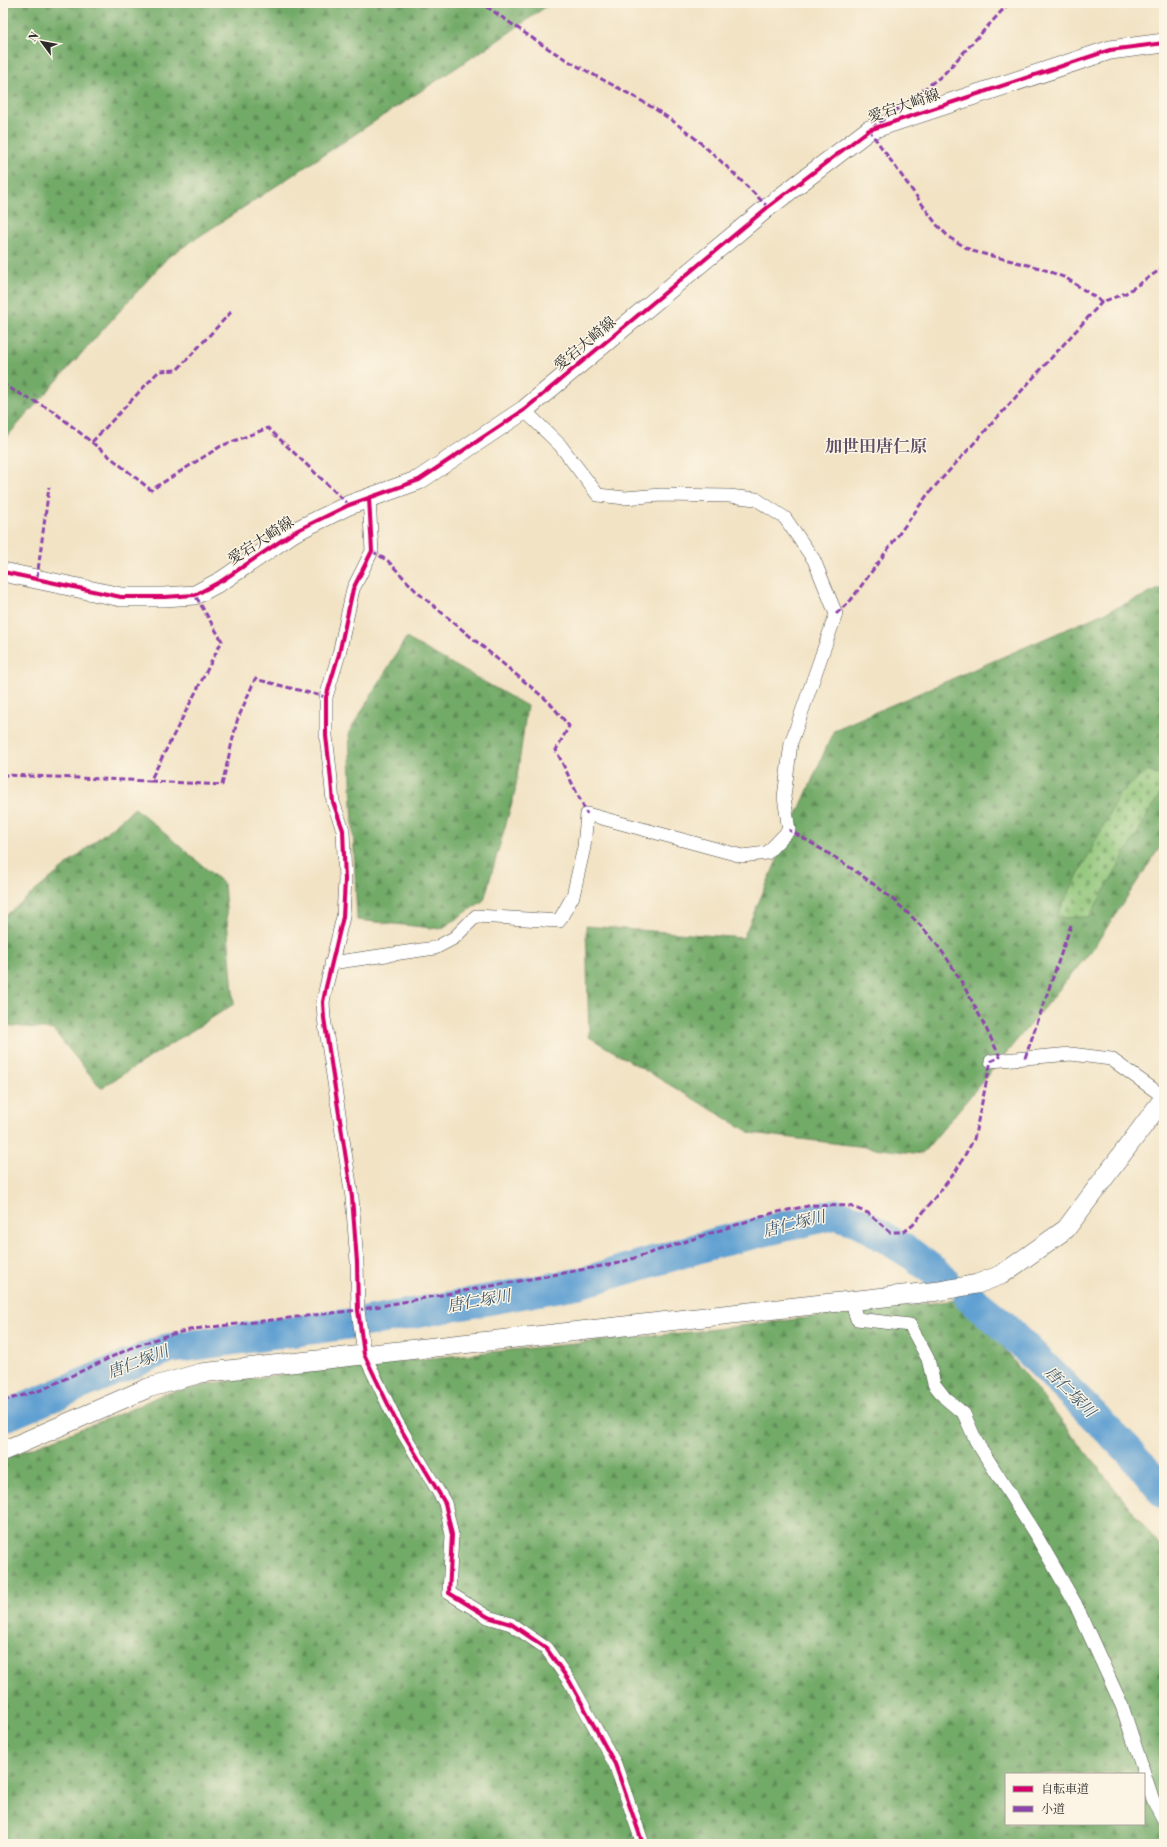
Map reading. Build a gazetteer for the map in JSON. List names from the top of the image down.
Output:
{
  "streets": {
    "street": ["愛宕大崎線"]
  },
  "districts": ["加世田唐仁原"],
  "water": ["唐仁塚川"],
  "legend": ["自転車道", "小道"],
  "north": "top left"
}
